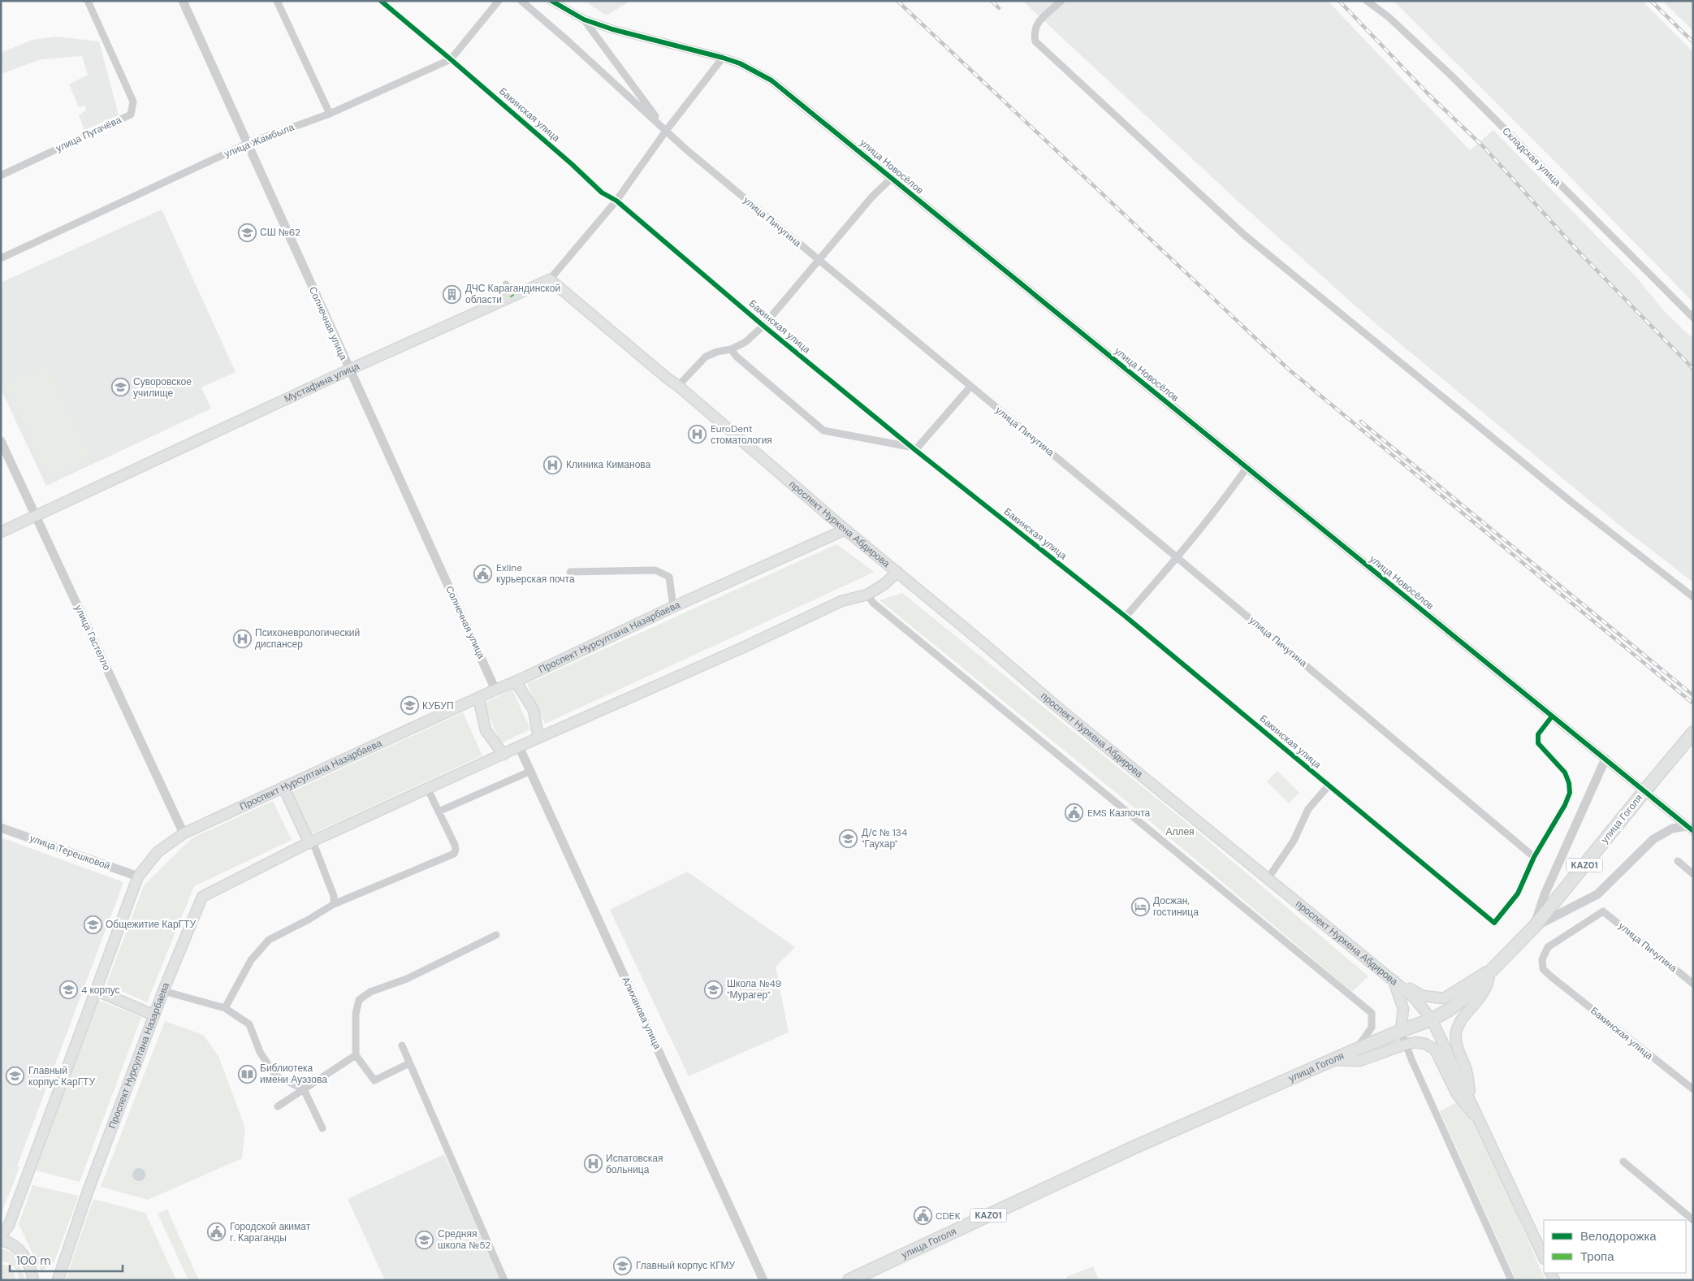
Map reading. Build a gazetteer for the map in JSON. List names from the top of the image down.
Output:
{
  "streets": {
    "highway": ["улица Гоголя", "KАZ01"],
    "main road": ["Мустафина улица", "проспект Нуркена Абдирова", "Проспект Нурсултана Назарбаева"],
    "street": [
      "Бакинская улица",
      "улица Пугачёва",
      "улица Жамбыла",
      "Складская улица",
      "улица Новосёлов",
      "улица Пичугина",
      "Солнечная улица",
      "улица Гастелло",
      "улица Терешковой",
      "Алиханова улица"
    ]
  },
  "crossings": [
    ["Бакинская улица", "улица Жамбыла"],
    ["Бакинская улица", "улица Новосёлов"],
    ["Бакинская улица", "улица Пичугина"],
    ["Бакинская улица", "Мустафина улица"],
    ["улица Жамбыла", "Солнечная улица"],
    ["улица Новосёлов", "Мустафина улица"],
    ["улица Пичугина", "Мустафина улица"],
    ["Солнечная улица", "Мустафина улица"],
    ["Солнечная улица", "Проспект Нурсултана Назарбаева"],
    ["Мустафина улица", "проспект Нуркена Абдирова"],
    ["Мустафина улица", "улица Гастелло"],
    ["проспект Нуркена Абдирова", "Проспект Нурсултана Назарбаева"],
    ["проспект Нуркена Абдирова", "улица Гоголя"],
    ["улица Гастелло", "Проспект Нурсултана Назарбаева"],
    ["Проспект Нурсултана Назарбаева", "улица Терешковой"],
    ["Проспект Нурсултана Назарбаева", "Алиханова улица"]
  ],
  "parks": ["Аллея"],
  "places": {
    "school or university": [
      "СШ №62",
      "Суворовское училище",
      "КУБУП",
      "Д/с № 134 \"Гаухар\"",
      "Общежитие КарГТУ",
      "Школа №49 \"Мурагер\"",
      "4 корпус",
      "Главный корпус КарГТУ",
      "Средняя школа №52",
      "Главный корпус КГМУ"
    ],
    "building": ["ДЧС Карагандинской области"],
    "hospital": [
      "EuroDent стоматология",
      "Клиника Киманова",
      "Психоневрологический диспансер",
      "Испатовская больница"
    ],
    "public building": [
      "Exline курьерская почта",
      "EMS Казпочта",
      "CDEK",
      "Городской акимат г. Караганды"
    ],
    "hotel": ["Досжан, гостиница"],
    "library": ["Библиотека имени Ауэзова"]
  },
  "legend": ["Велодорожка", "Тропа"],
  "scale_bar": "100 m"
}
